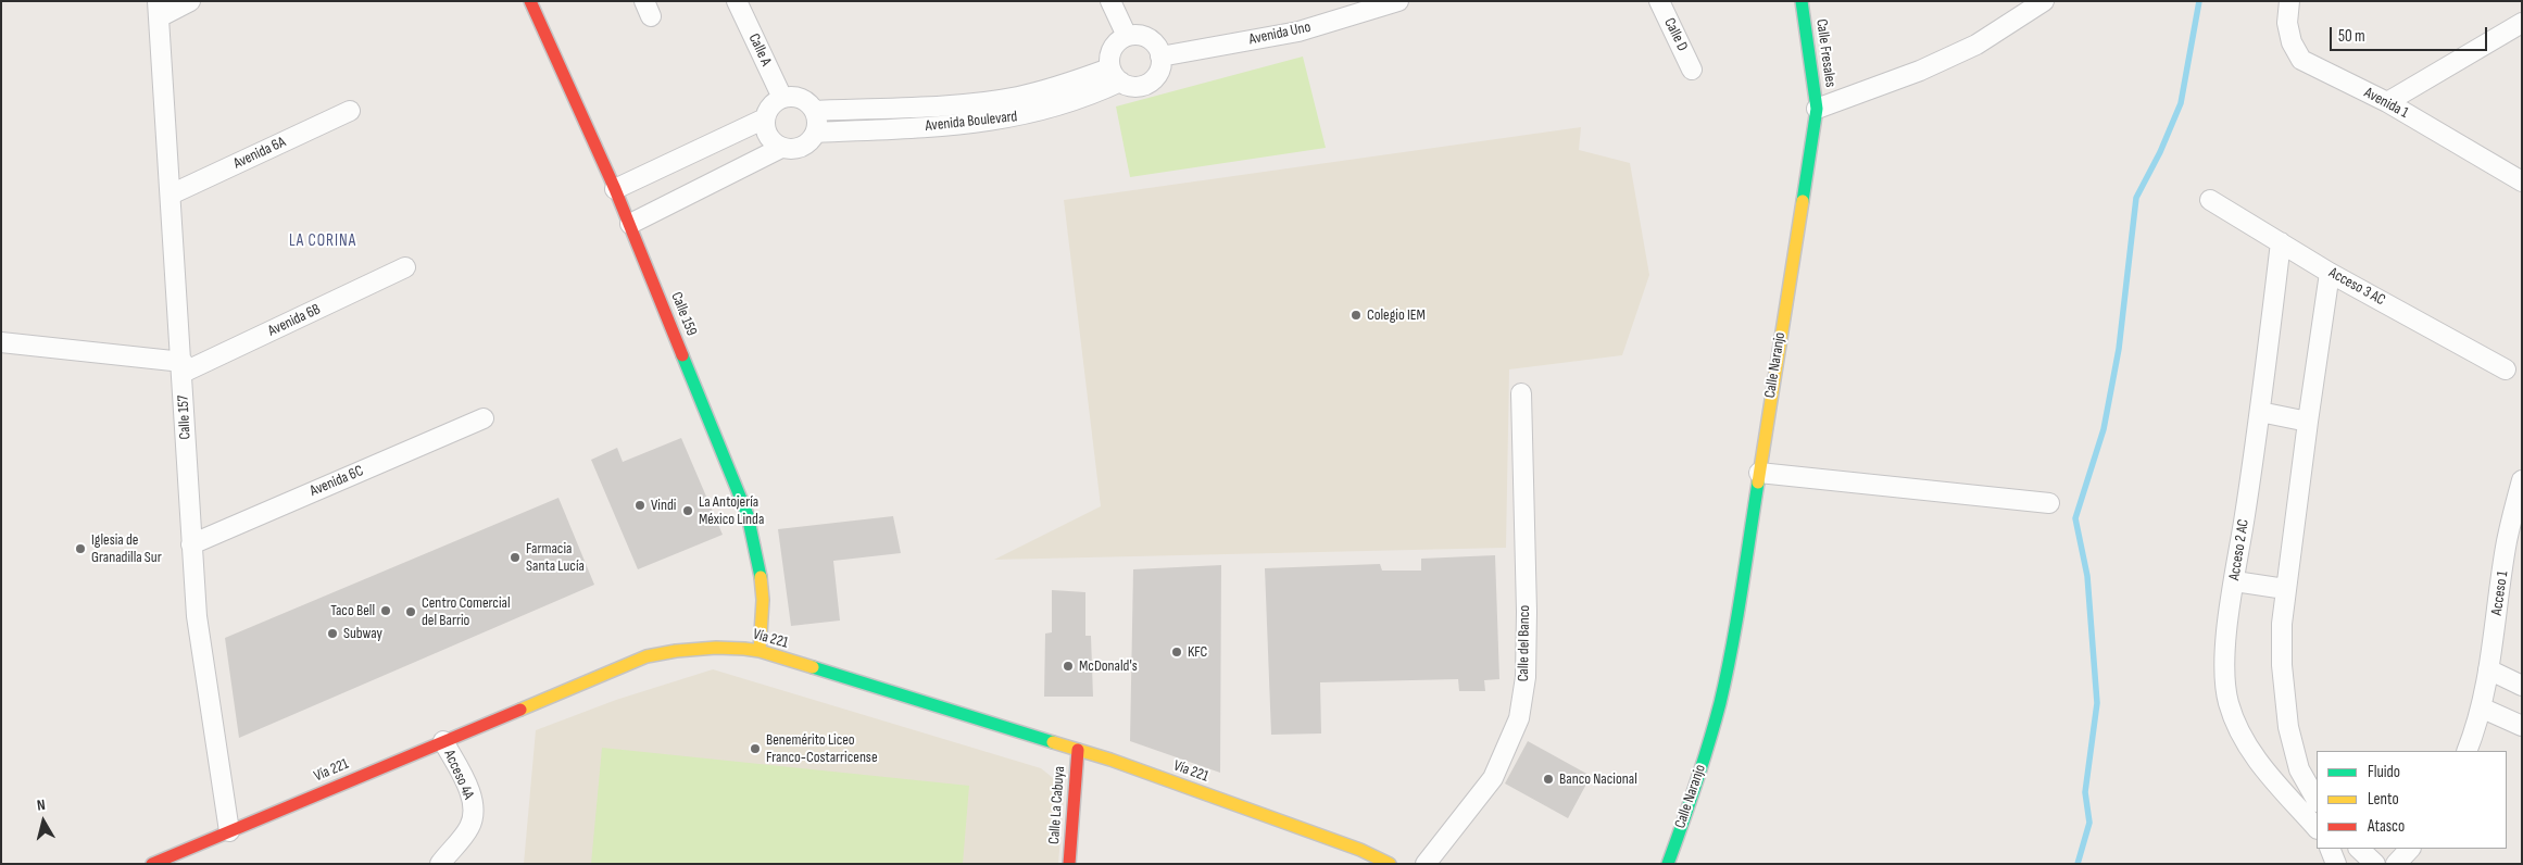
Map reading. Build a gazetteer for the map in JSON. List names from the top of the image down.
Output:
{
  "streets": {
    "street": [
      "Avenida Uno",
      "Calle D",
      "Calle A",
      "Calle Fresales",
      "Avenida 1",
      "Avenida Boulevard",
      "Avenida 6A",
      "Acceso 3 AC",
      "Calle 159",
      "Avenida 6B",
      "Calle Naranjo",
      "Calle 157",
      "Avenida 6C",
      "Acceso 2 AC",
      "Acceso 1",
      "Vía 221",
      "Calle del Banco",
      "Acceso 4A",
      "Calle La Cabuya"
    ]
  },
  "crossings": [
    ["Avenida Uno", "Avenida Boulevard"],
    ["Calle A", "Avenida Boulevard"],
    ["Calle Fresales", "Calle Naranjo"],
    ["Avenida 6A", "Calle 157"],
    ["Acceso 3 AC", "Acceso 2 AC"],
    ["Calle 159", "Vía 221"],
    ["Avenida 6B", "Calle 157"],
    ["Calle 157", "Avenida 6C"],
    ["Calle 157", "Vía 221"],
    ["Vía 221", "Acceso 4A"],
    ["Vía 221", "Calle La Cabuya"]
  ],
  "districts": ["LA CORINA"],
  "places": [
    "Colegio IEM",
    "Vindi",
    "La Antojería México Linda",
    "Iglesia de Granadilla Sur",
    "Farmacia Santa Lucía",
    "Taco Bell",
    "Centro Comercial del Barrio",
    "Subway",
    "KFC",
    "McDonald's",
    "Benemérito Liceo Franco-Costarricense",
    "Banco Nacional"
  ],
  "legend": ["Fluido", "Lento", "Atasco"],
  "scale_bar": "50 m",
  "north": "top"
}
